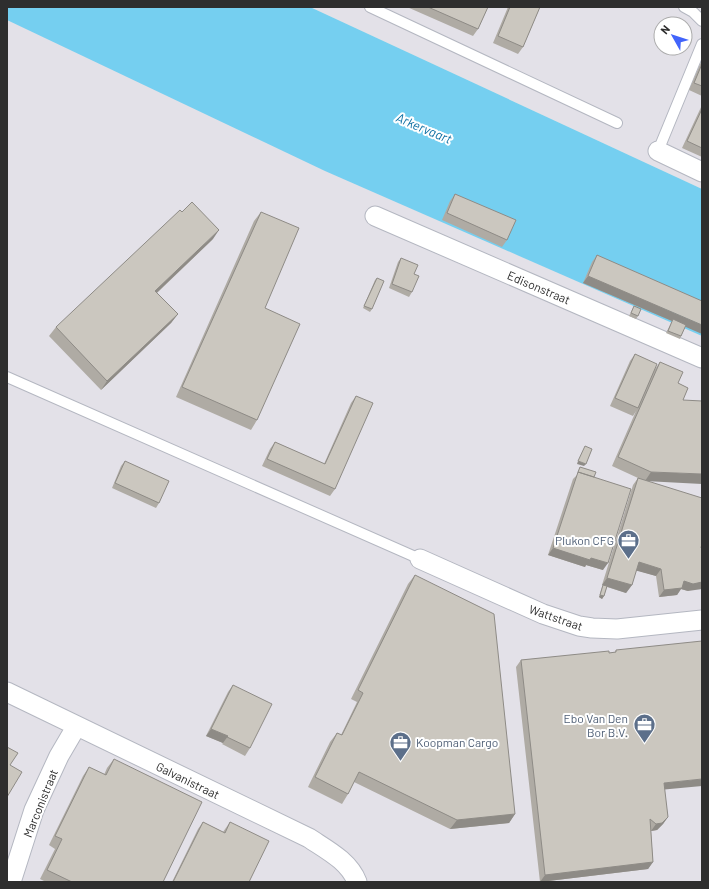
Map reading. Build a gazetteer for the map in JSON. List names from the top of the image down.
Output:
{
  "streets": {
    "street": [
      "Edisonstraat",
      "Wattstraat",
      "Galvanistraat",
      "Marconistraat"
    ]
  },
  "crossings": [
    ["Galvanistraat", "Marconistraat"]
  ],
  "water": ["Arkervaart"],
  "places": {
    "office": ["Plukon CFG", "Ebo Van Den Bor B.V.", "Koopman Cargo"]
  },
  "north": "top left"
}
